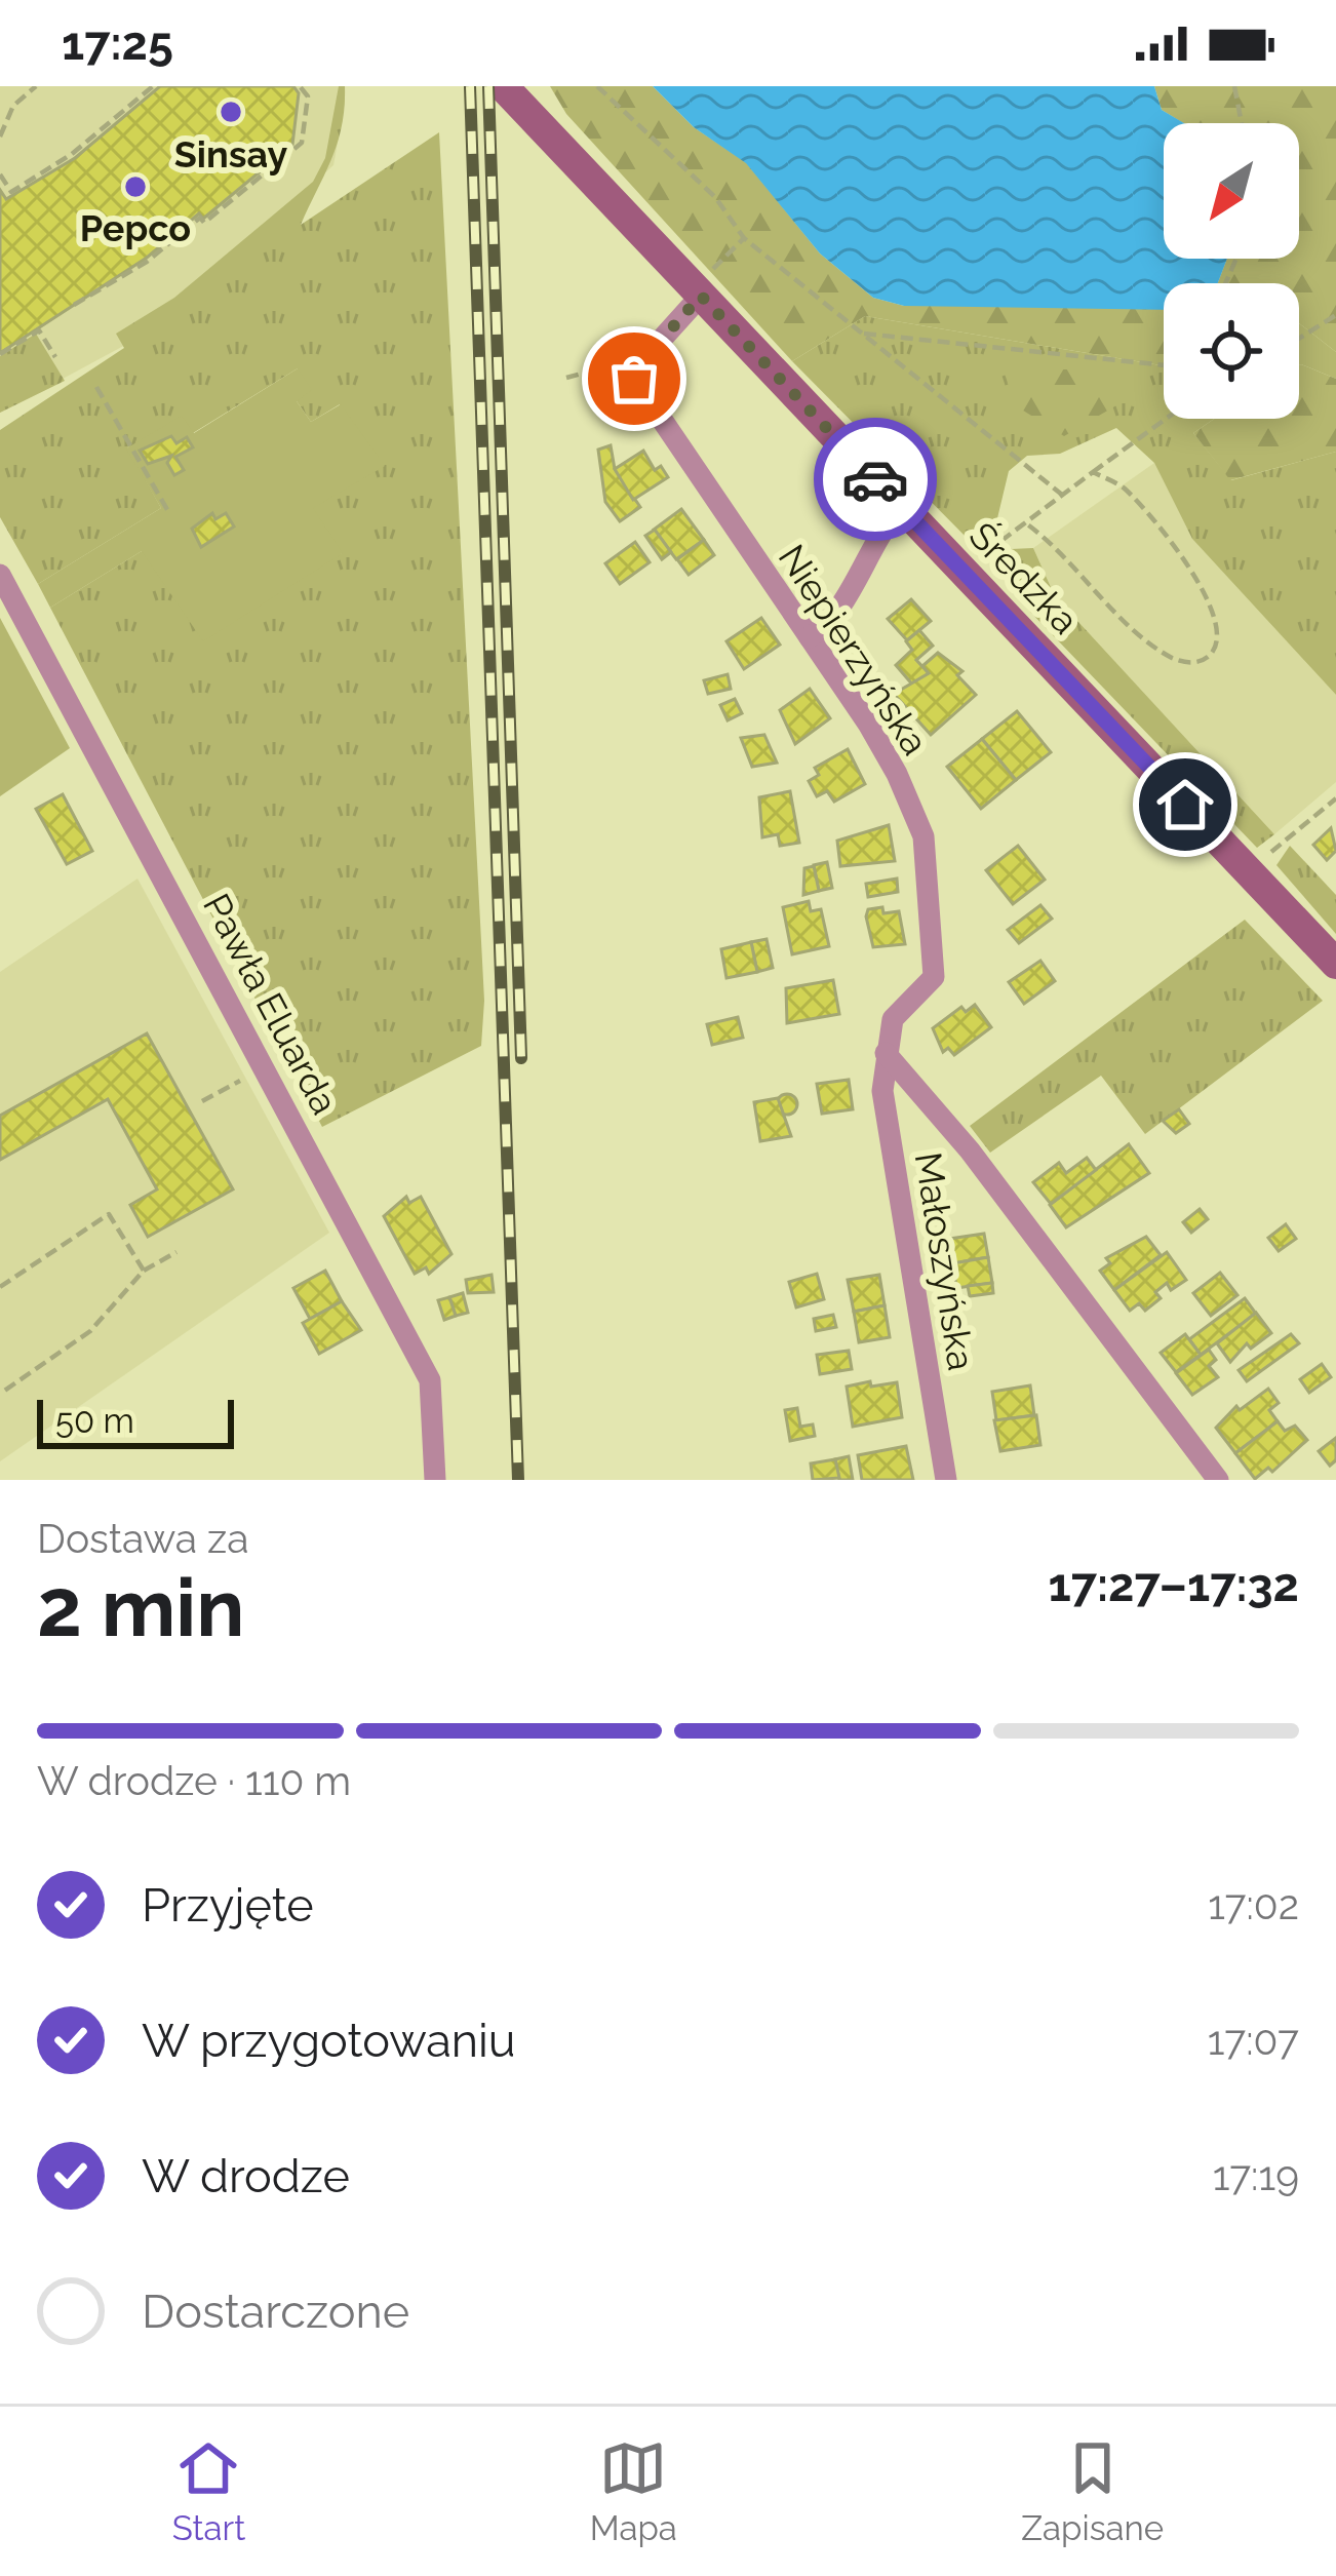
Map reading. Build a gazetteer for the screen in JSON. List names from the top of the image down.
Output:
{
  "streets": {
    "main road": ["Średzka"],
    "street": ["Niepierzyńska", "Pawła Eluarda", "Małoszyńska"]
  },
  "crossings": [
    ["Niepierzyńska", "Małoszyńska"]
  ],
  "places": ["Sinsay", "Pepco"],
  "scale_bar": "50 m",
  "north": "bottom left",
  "page": {
    "status": "17:25",
    "scale": "50 m",
    "heading": ["2 min", "Dostawa za", "17:27–17:32"],
    "bar": "W drodze · 110 m",
    "list": [
      ["Przyjęte", "17:02"],
      ["W przygotowaniu", "17:07"],
      ["W drodze", "17:19"],
      "Dostarczone"
    ],
    "tabs": ["Start", "Mapa", "Zapisane"]
  }
}
